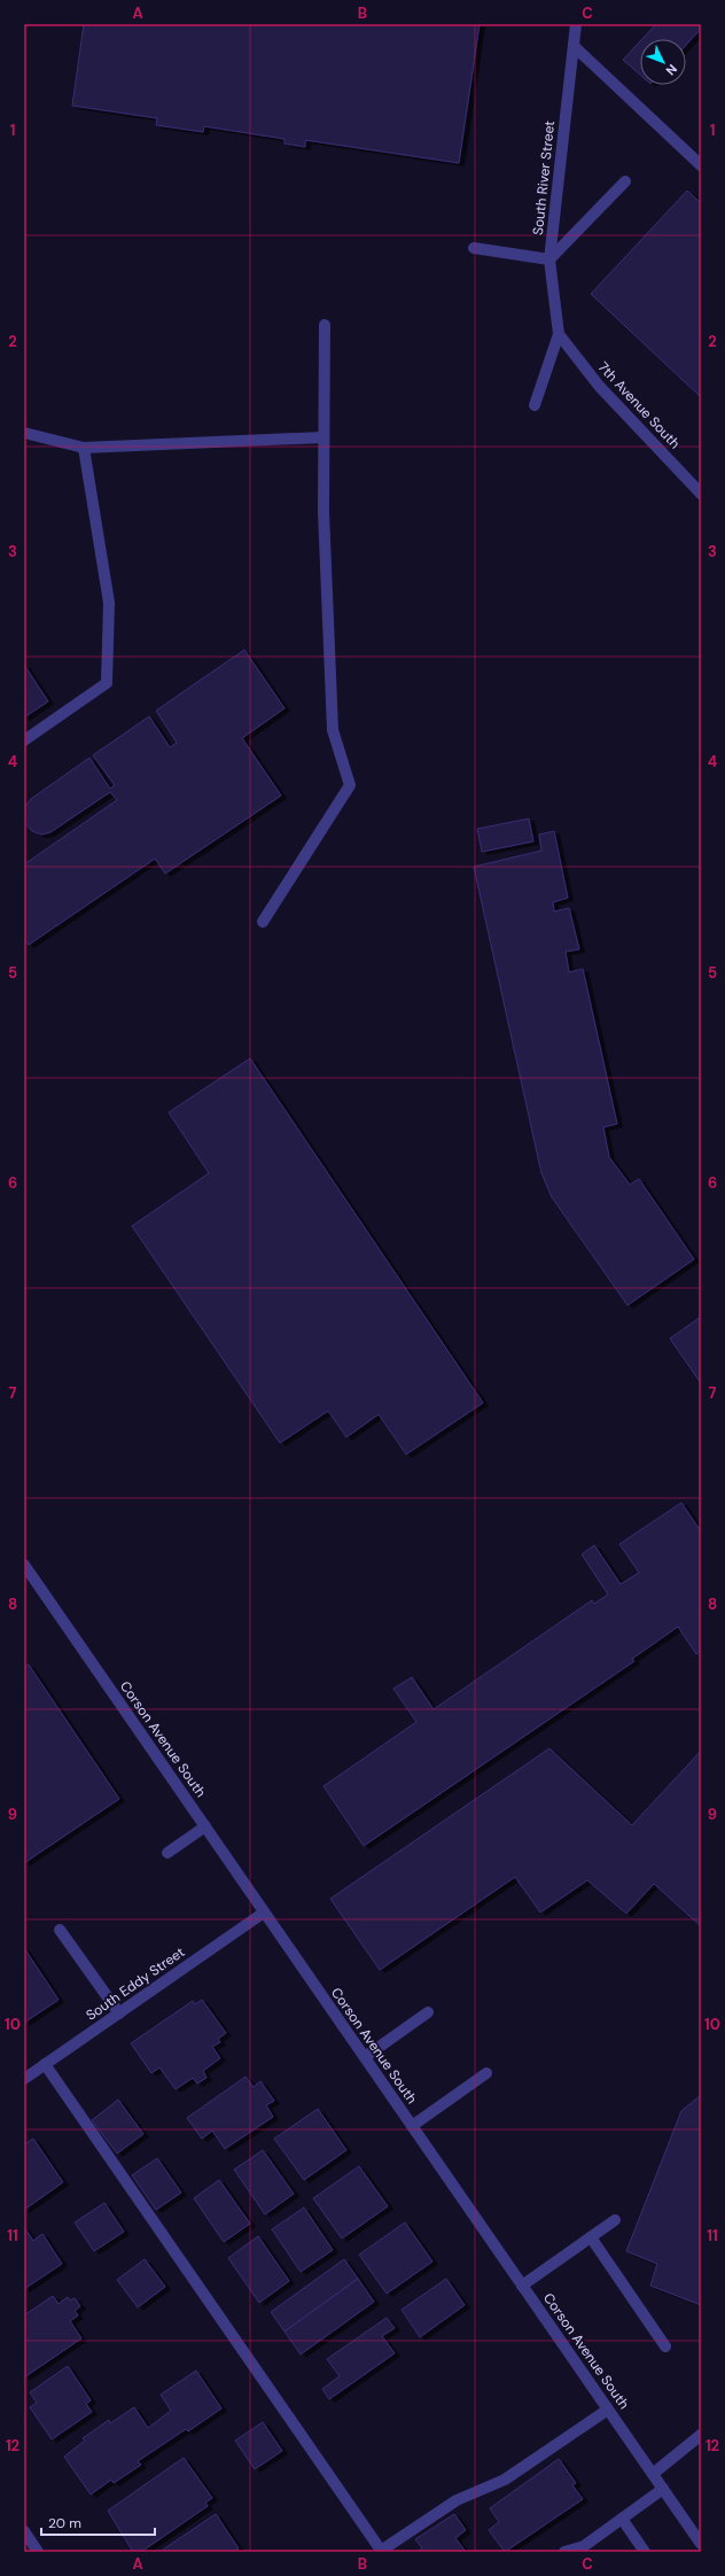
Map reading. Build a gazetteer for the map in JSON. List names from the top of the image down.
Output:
{
  "streets": {
    "street": [
      "South River Street",
      "7th Avenue South",
      "Corson Avenue South",
      "South Eddy Street"
    ]
  },
  "crossings": [
    ["South River Street", "7th Avenue South"],
    ["Corson Avenue South", "South Eddy Street"]
  ],
  "scale_bar": "20 m",
  "north": "bottom right",
  "grid": {
    "columns": ["A", "B", "C"],
    "rows": [
      "1",
      "2",
      "3",
      "4",
      "5",
      "6",
      "7",
      "8",
      "9",
      "10",
      "11",
      "12"
    ]
  }
}
